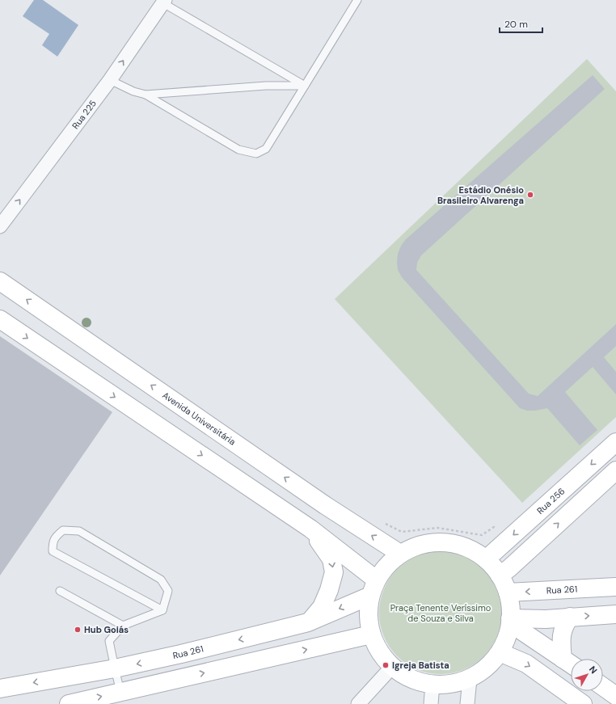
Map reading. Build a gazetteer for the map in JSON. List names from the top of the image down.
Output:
{
  "streets": {
    "main road": ["Avenida Universitária", "Rua 256", "Rua 261"],
    "street": ["Rua 225"]
  },
  "one_way": ["Rua 225"],
  "parks": ["Praça Tenente Veríssimo de Souza e Silva"],
  "places": ["Estádio Onésio Brasileiro Alvarenga", "Hub Goiás", "Igreja Batista"],
  "scale_bar": "20 m",
  "north": "top right"
}
